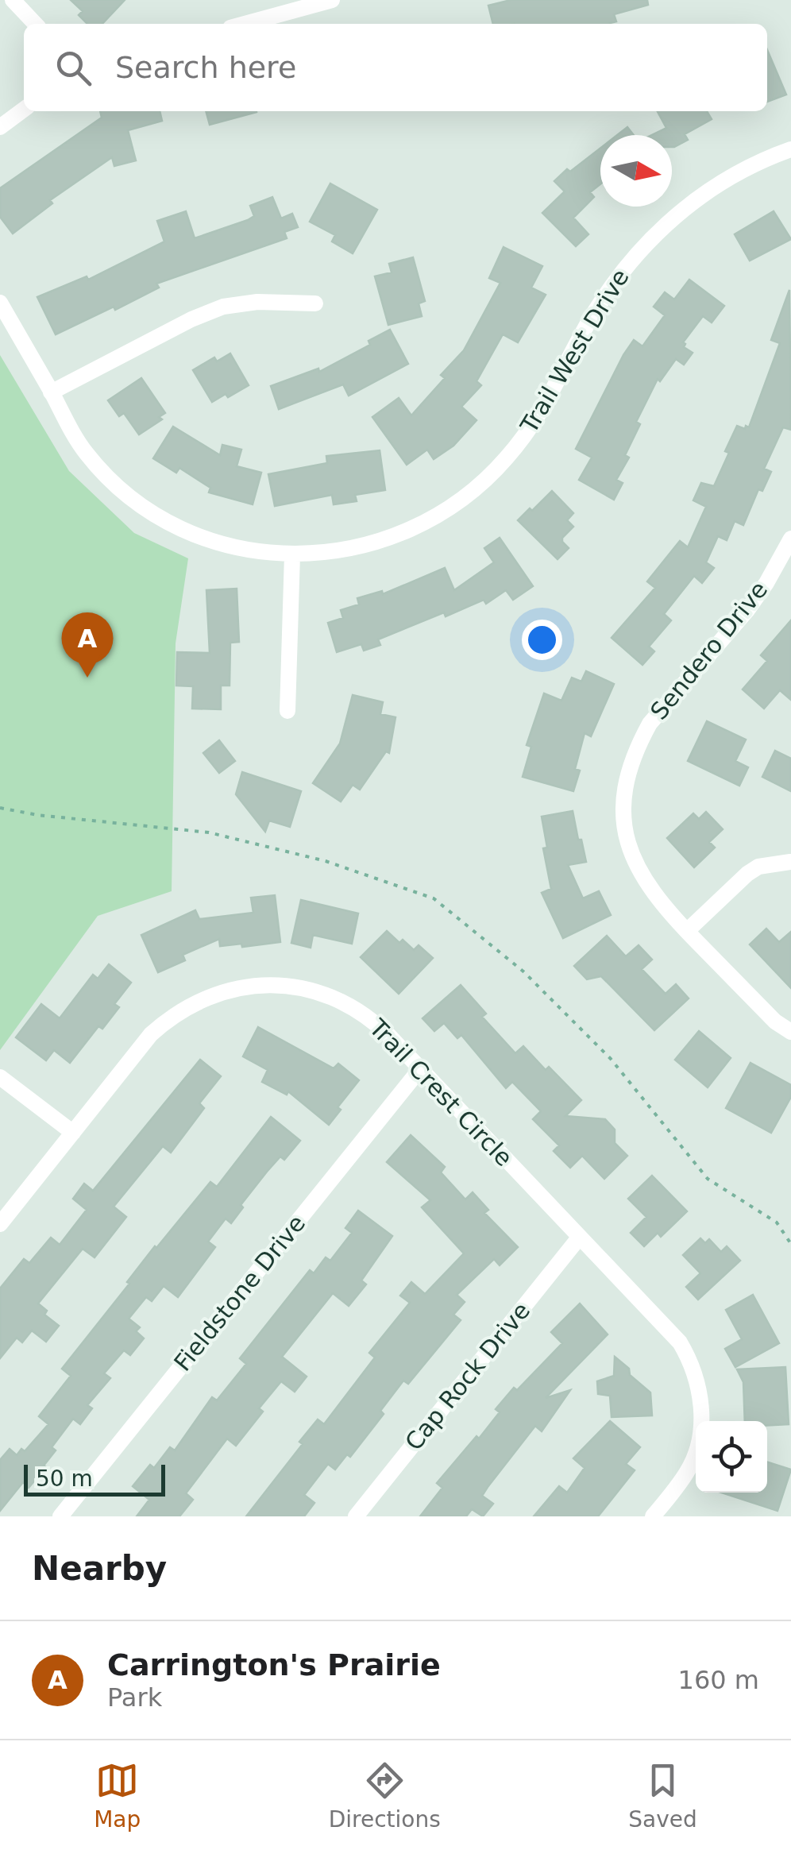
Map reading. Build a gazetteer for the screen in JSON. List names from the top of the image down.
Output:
{
  "streets": {
    "street": [
      "Trail West Drive",
      "Sendero Drive",
      "Trail Crest Circle",
      "Fieldstone Drive",
      "Cap Rock Drive"
    ]
  },
  "crossings": [
    ["Trail Crest Circle", "Fieldstone Drive"],
    ["Trail Crest Circle", "Cap Rock Drive"]
  ],
  "scale_bar": "50 m",
  "north": "right",
  "page": {
    "search": "Search here",
    "pins": "A",
    "scale": "50 m",
    "heading": "Nearby",
    "list": [
      {
        "mark": "A",
        "name": "Carrington's Prairie",
        "note": "Park",
        "value": "160 m"
      }
    ],
    "nav": ["Map", "Directions", "Saved"]
  }
}
